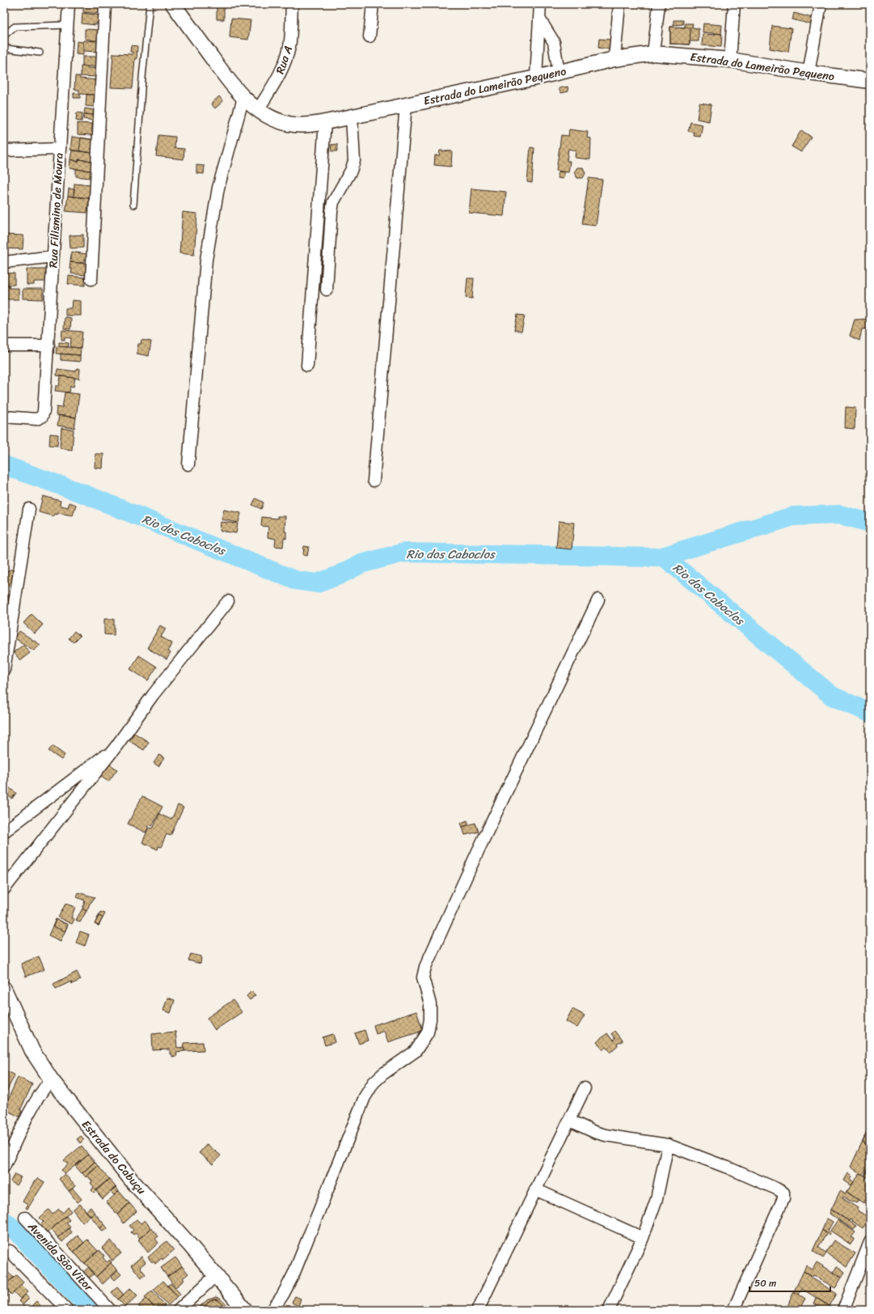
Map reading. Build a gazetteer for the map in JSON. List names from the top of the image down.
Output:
{
  "streets": {
    "street": [
      "Rua A",
      "Estrada do Lameirão Pequeno",
      "Rua Filismino de Moura",
      "Estrada do Cabuçu",
      "Avenida São Vitor"
    ]
  },
  "crossings": [
    ["Rua A", "Estrada do Lameirão Pequeno"]
  ],
  "water": ["Rio dos Caboclos"],
  "scale_bar": "50 m"
}
